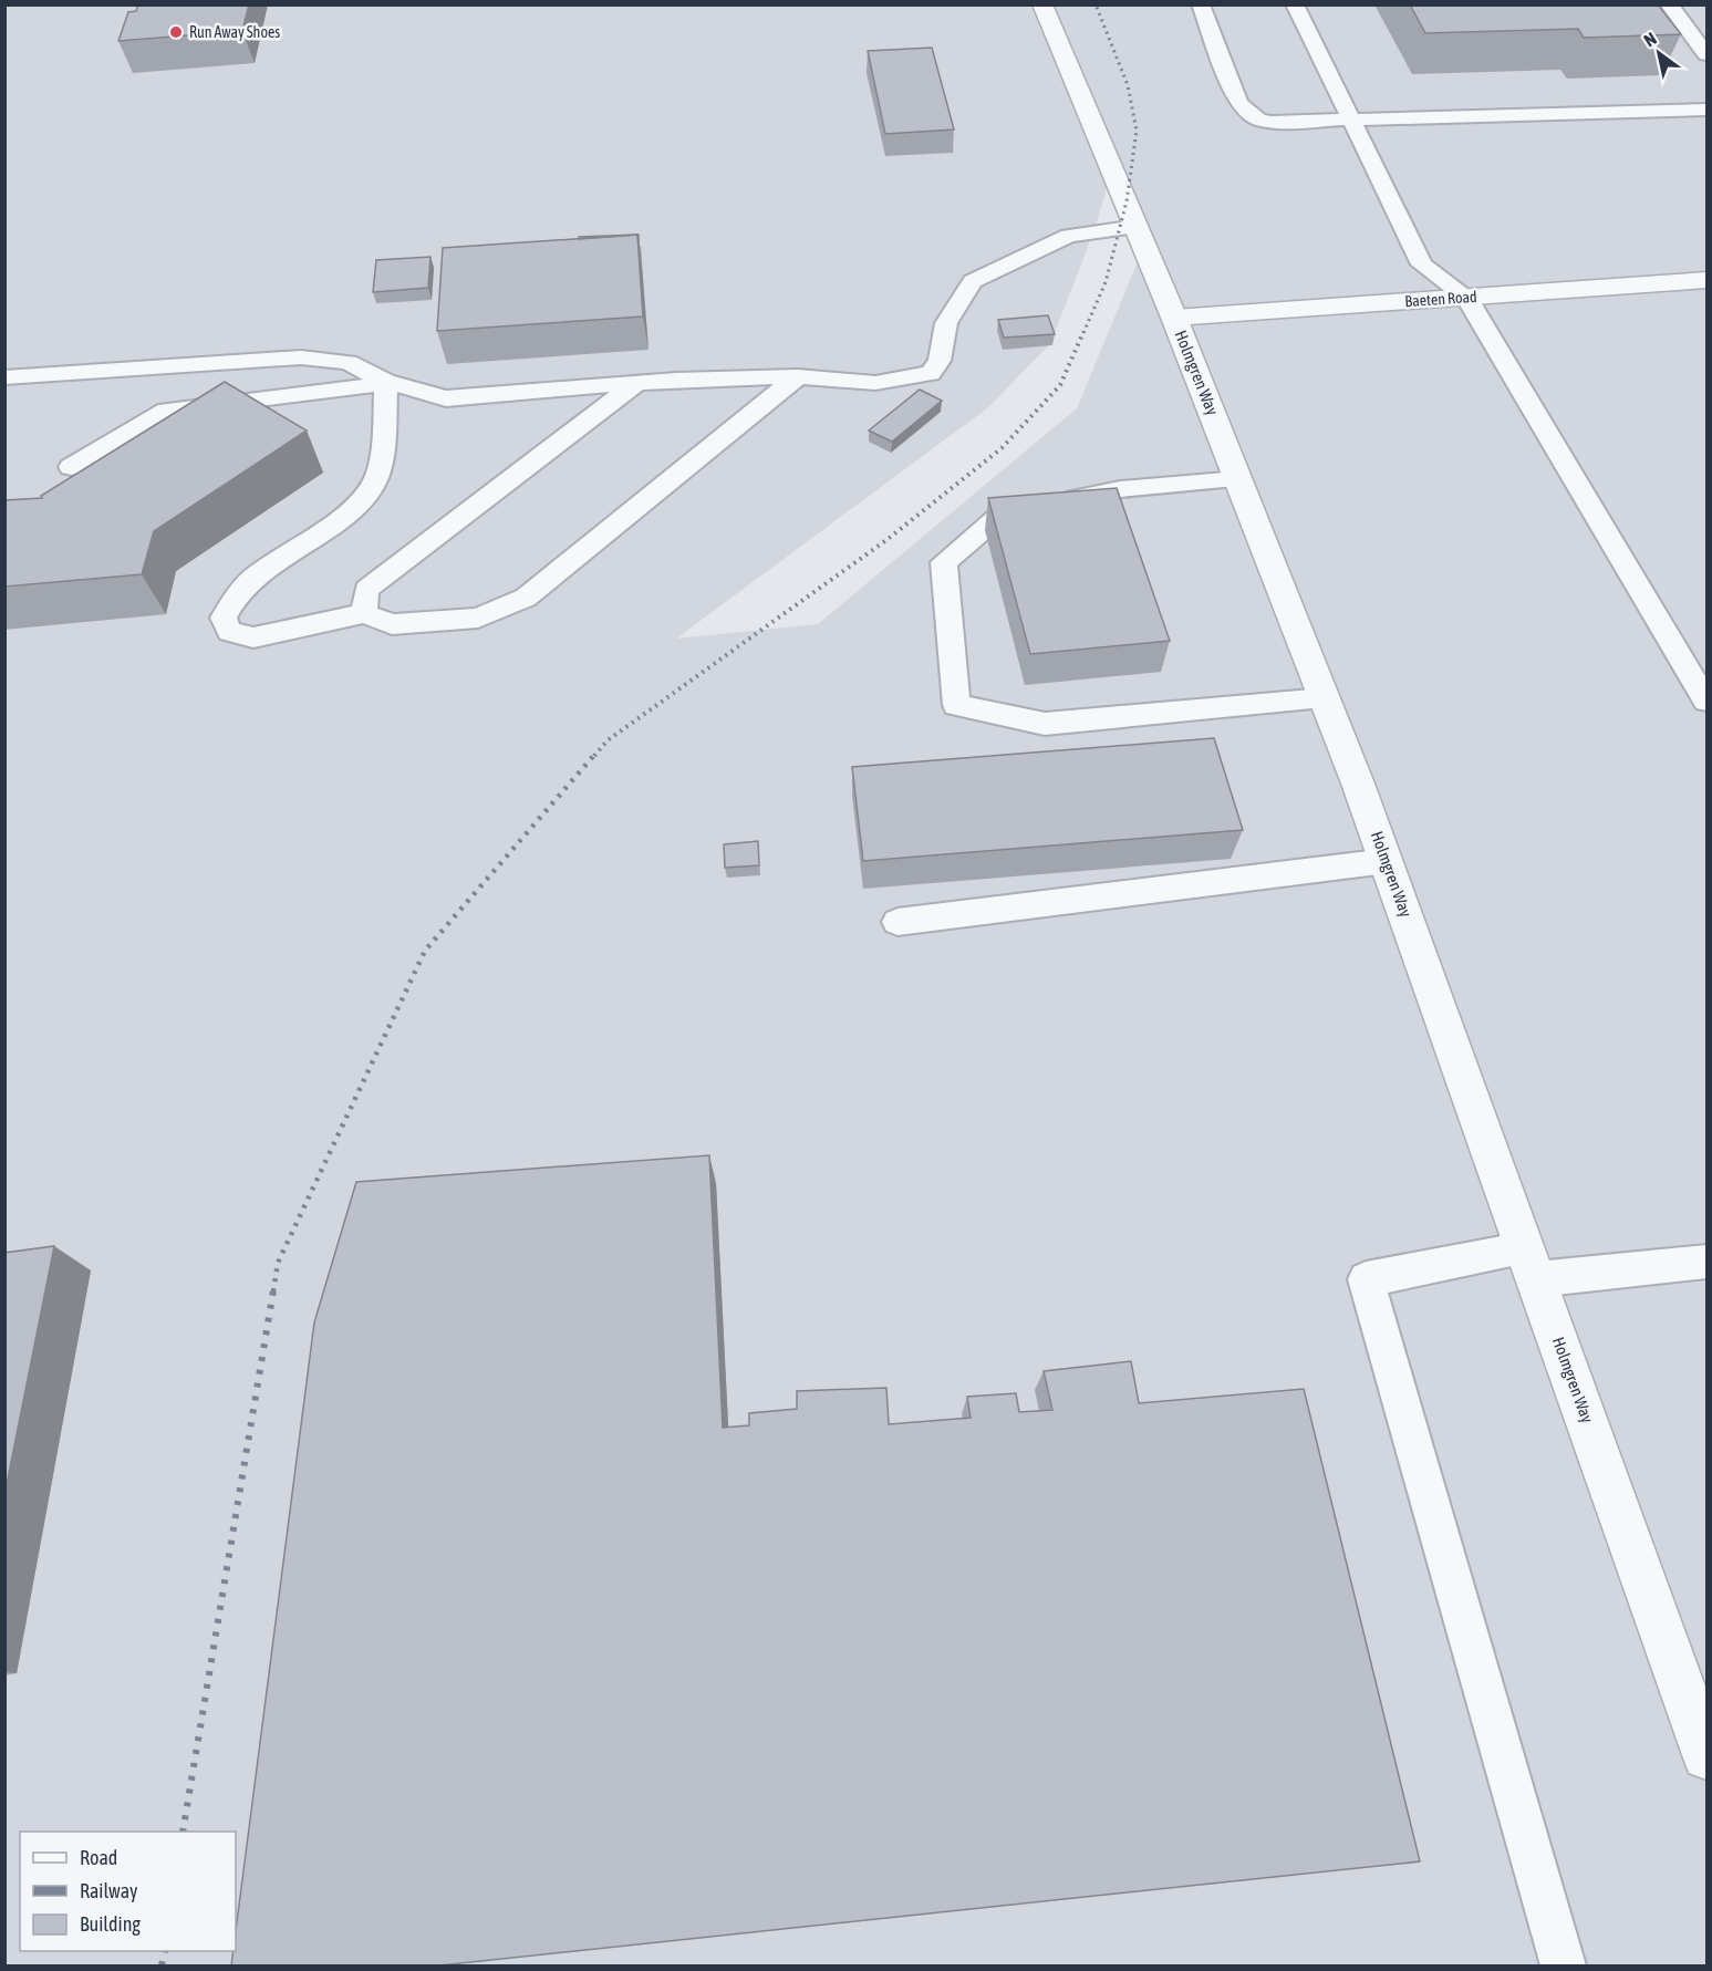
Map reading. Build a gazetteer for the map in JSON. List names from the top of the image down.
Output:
{
  "streets": {
    "street": ["Baeten Road", "Holmgren Way"]
  },
  "crossings": [
    ["Baeten Road", "Holmgren Way"]
  ],
  "places": ["Run Away Shoes"],
  "legend": ["Road", "Railway", "Building"],
  "north": "top left"
}
